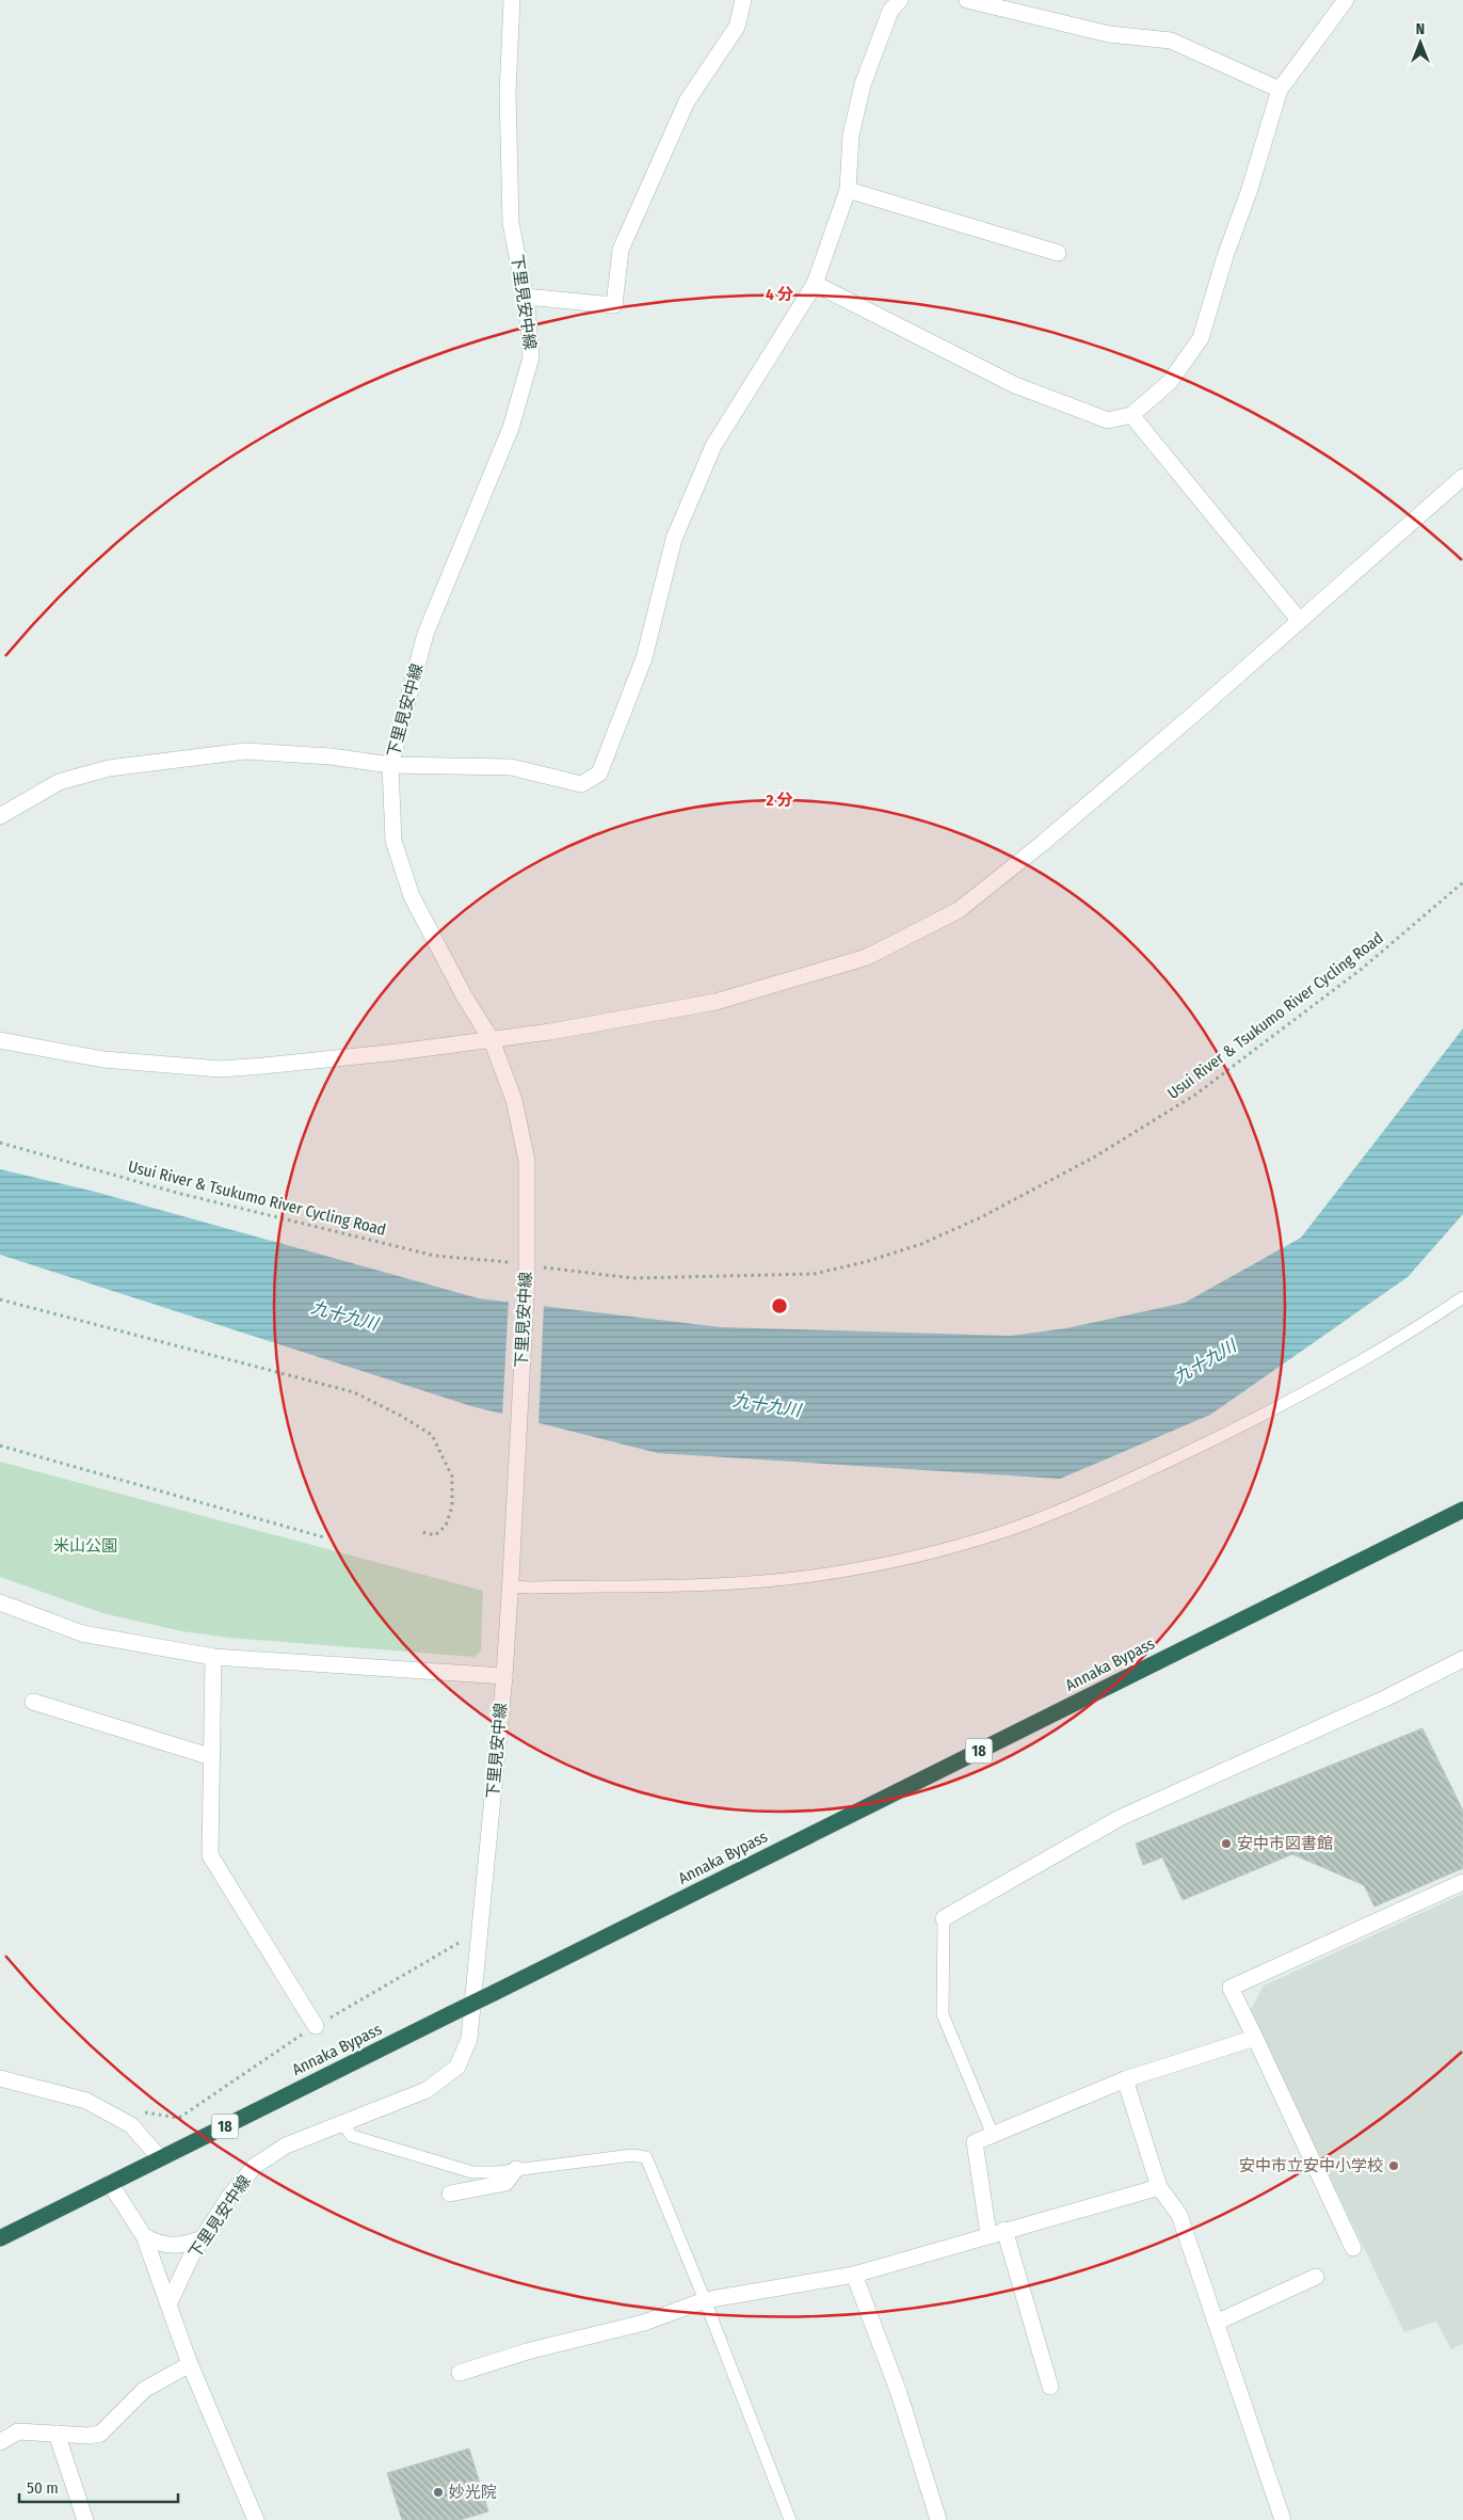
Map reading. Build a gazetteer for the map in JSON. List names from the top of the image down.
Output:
{
  "streets": {
    "highway": ["Annaka Bypass", "18"],
    "street": ["下里見安中線"],
    "path": ["Usui River & Tsukumo River Cycling Road"]
  },
  "water": ["九十九川"],
  "parks": ["米山公園"],
  "places": ["安中市図書館", "安中市立安中小学校", "妙光院"],
  "scale_bar": "50 m",
  "north": "top",
  "rings": ["4 分", "2 分"]
}
